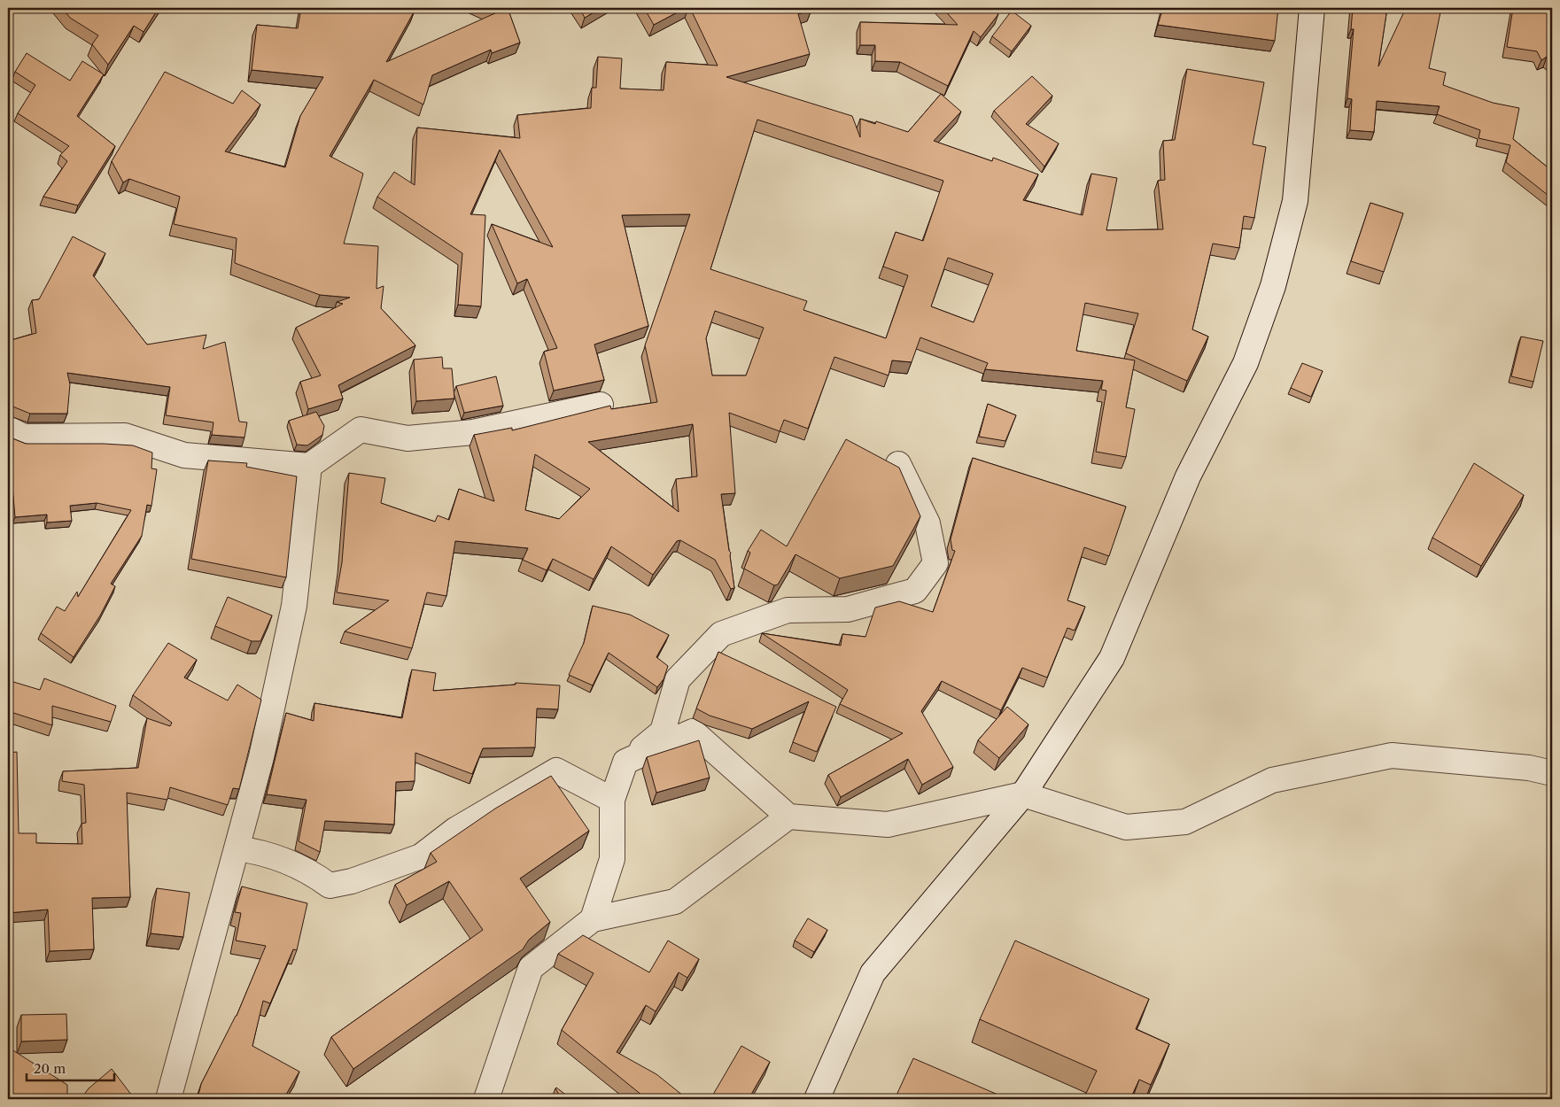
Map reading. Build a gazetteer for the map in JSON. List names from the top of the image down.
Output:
{
  "scale_bar": "20 m"
}
